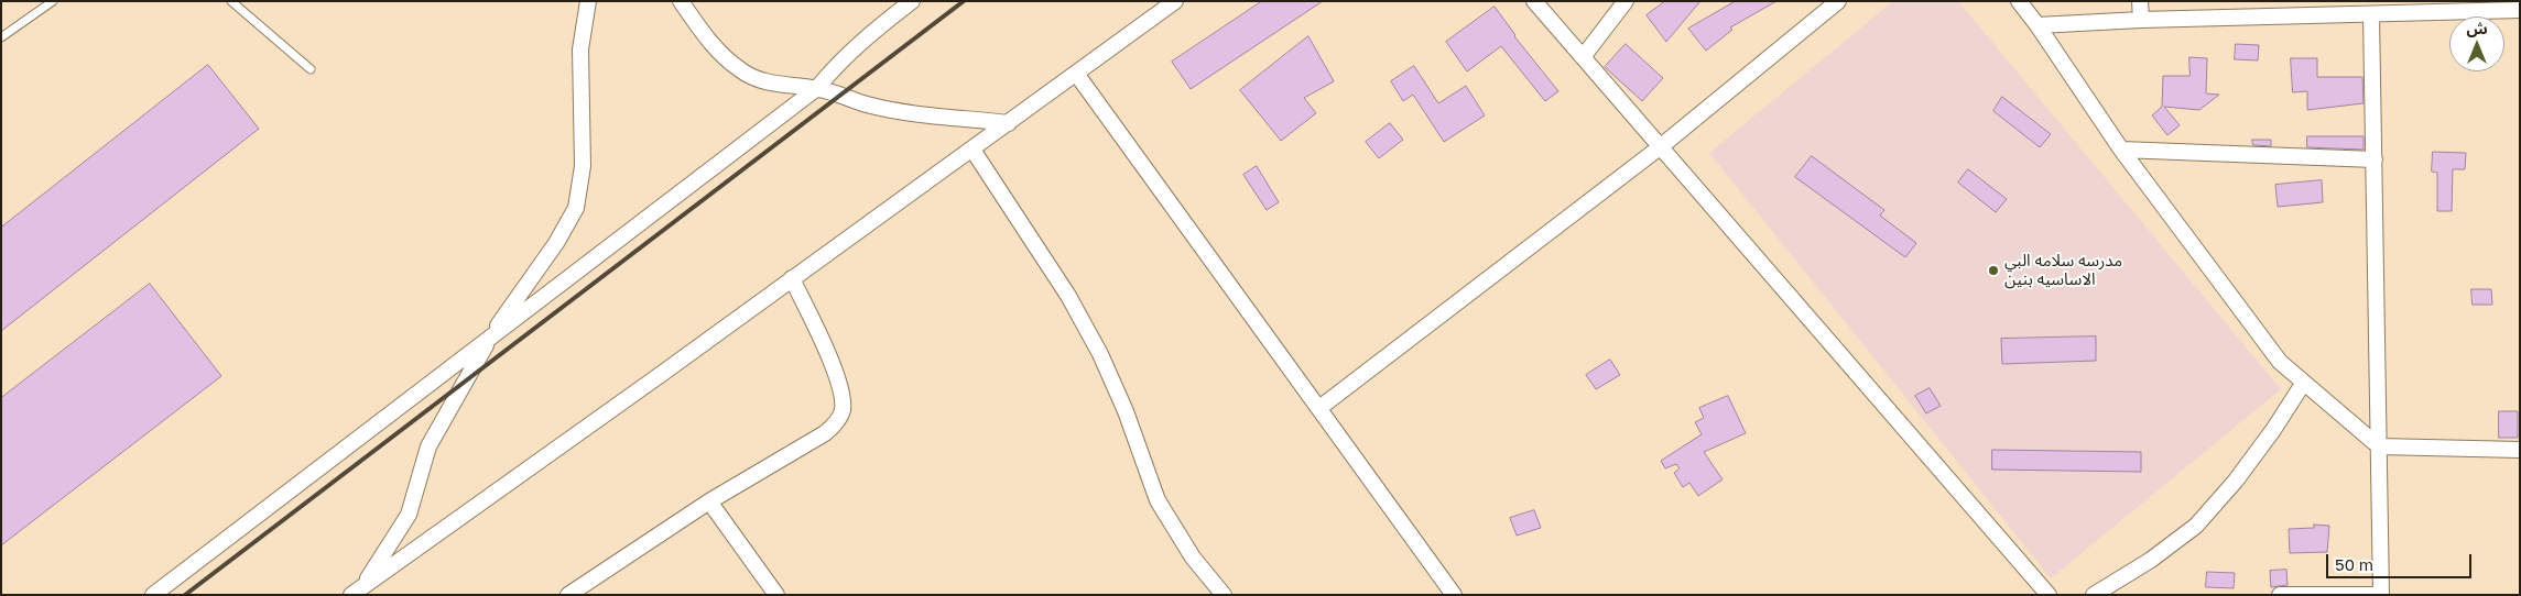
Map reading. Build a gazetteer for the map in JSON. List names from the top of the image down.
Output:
{
  "places": ["مدرسه سلامه البي الاساسيه بنين"],
  "scale_bar": "50 m",
  "north": "top"
}
